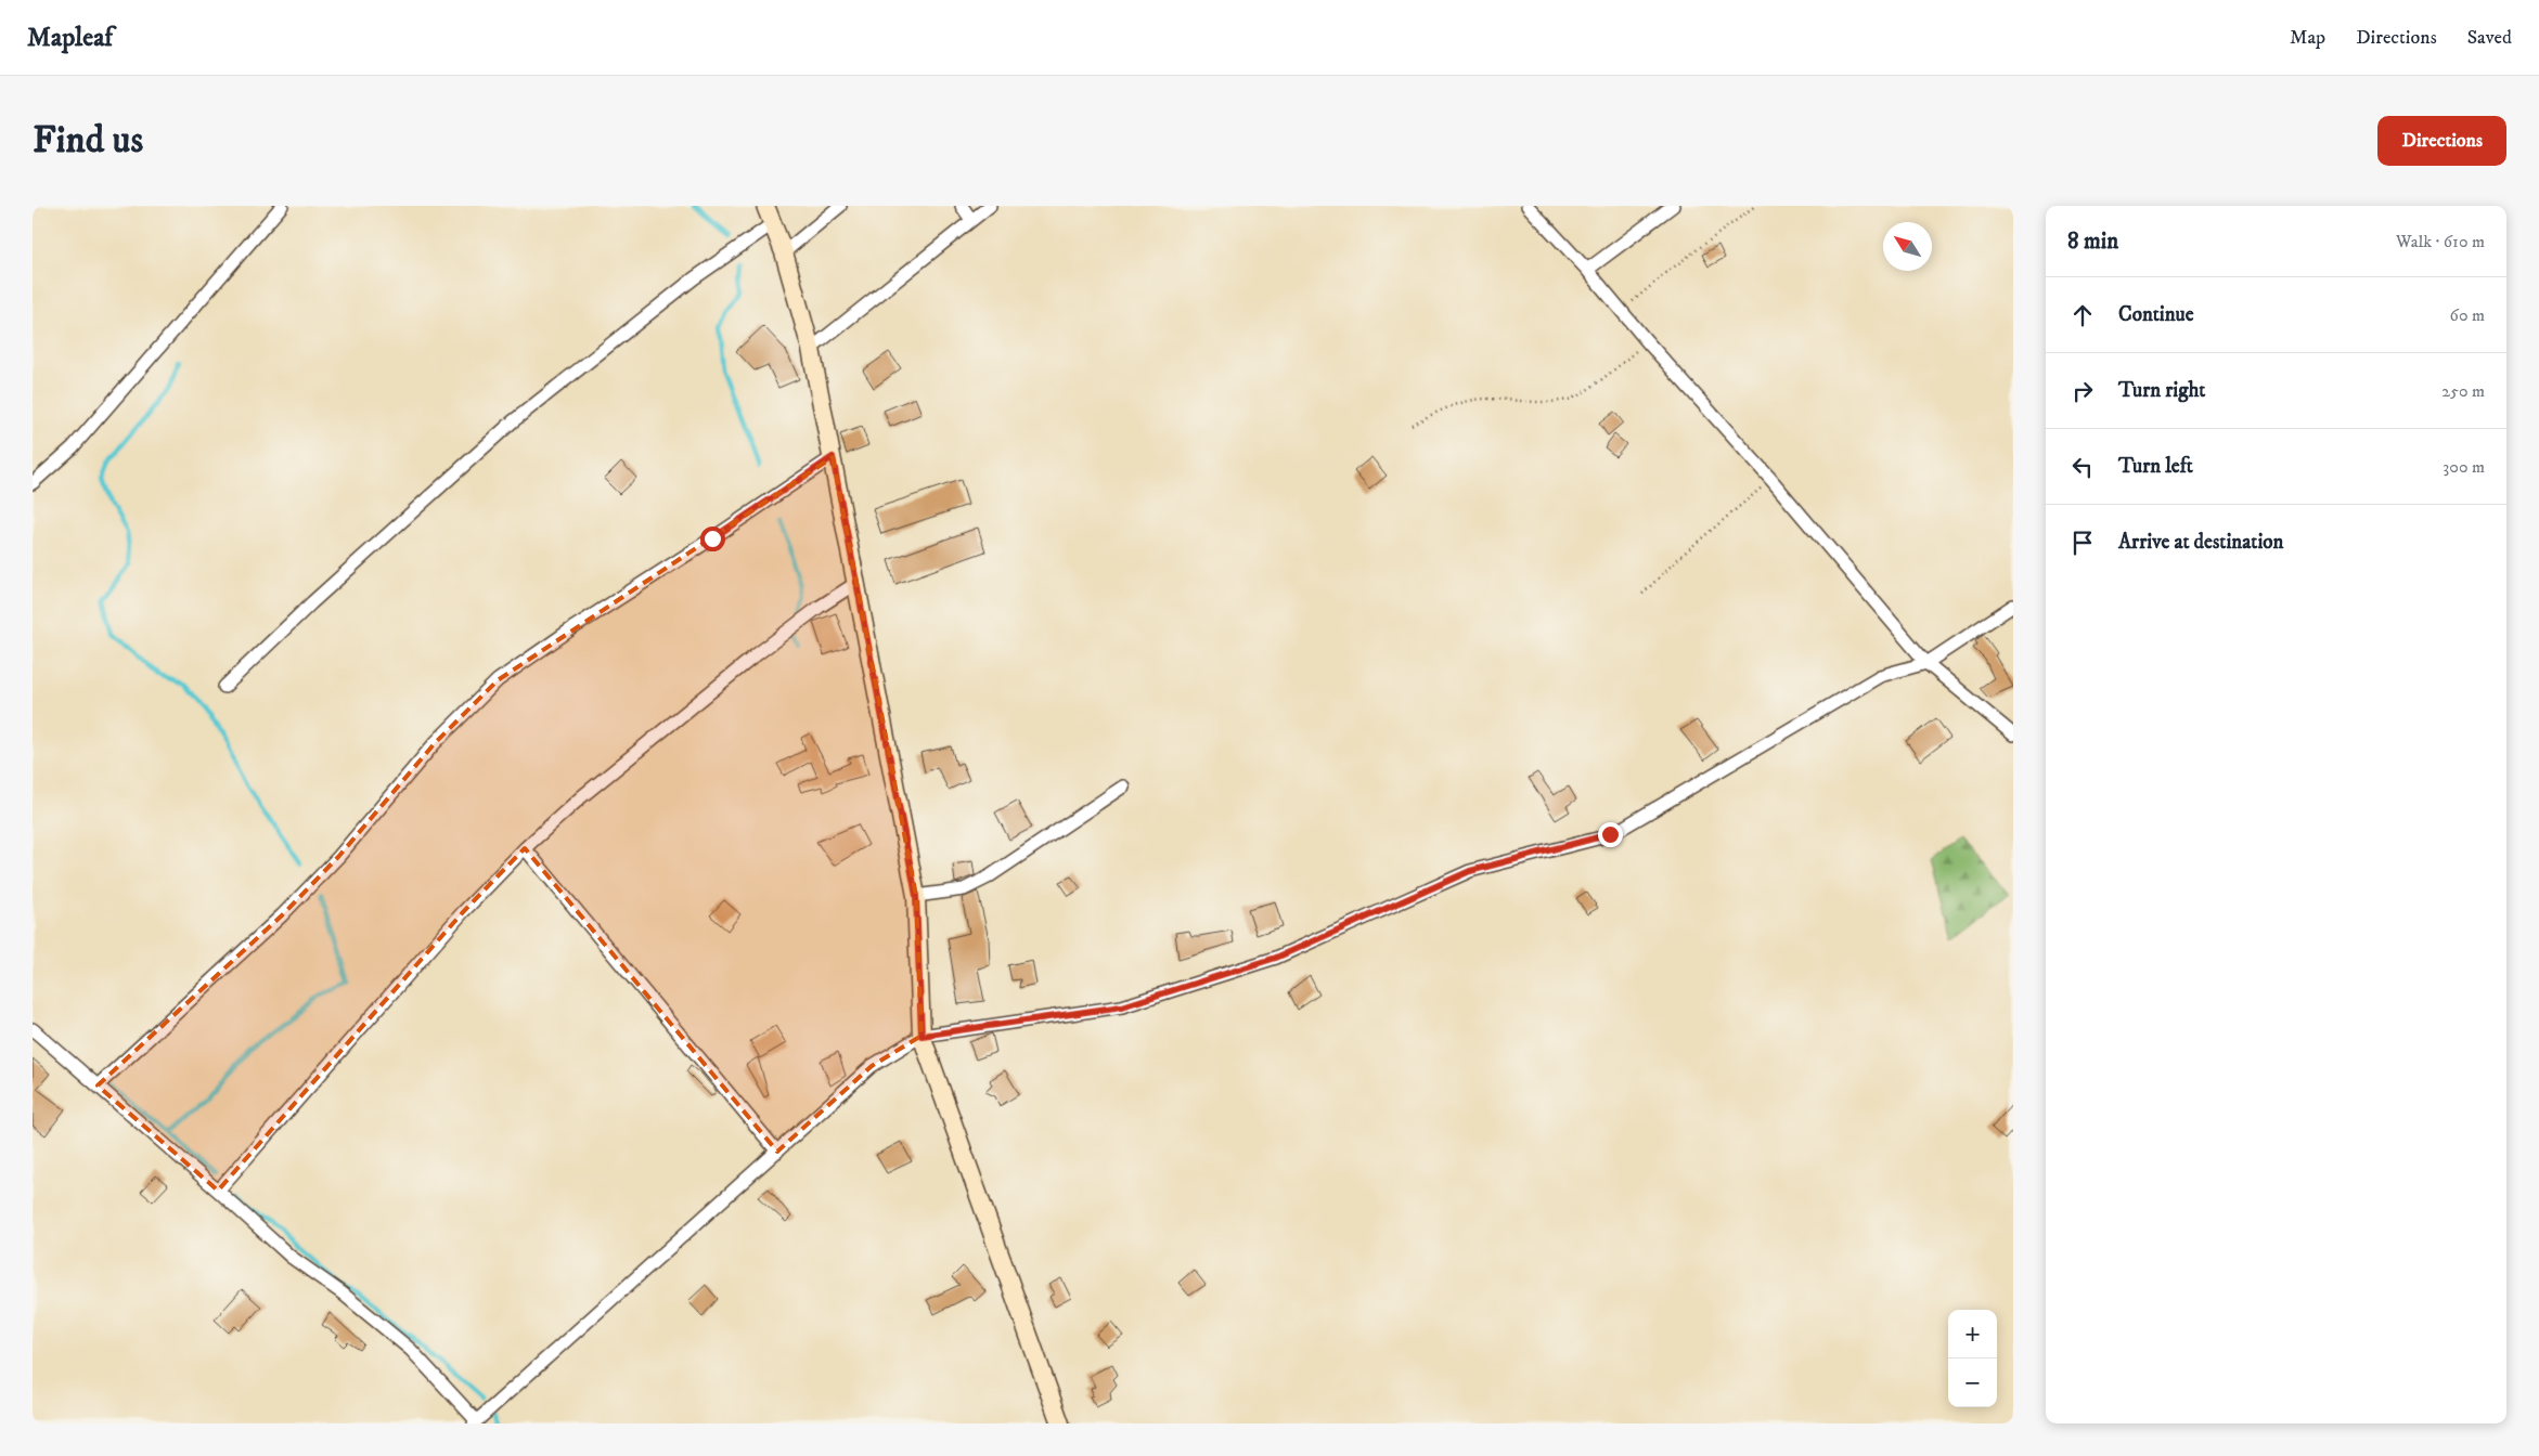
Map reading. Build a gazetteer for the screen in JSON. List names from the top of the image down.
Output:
{
  "north": "top left",
  "page": {
    "header": "Mapleaf",
    "nav": ["Map", "Directions", "Saved"],
    "buttons": "Directions",
    "title": "Find us",
    "heading": ["8 min", "Walk · 610 m"],
    "list": [
      ["Continue", "60 m"],
      ["Turn right", "250 m"],
      ["Turn left", "300 m"],
      "Arrive at destination"
    ],
    "map_buttons": ["+", "−"]
  }
}
